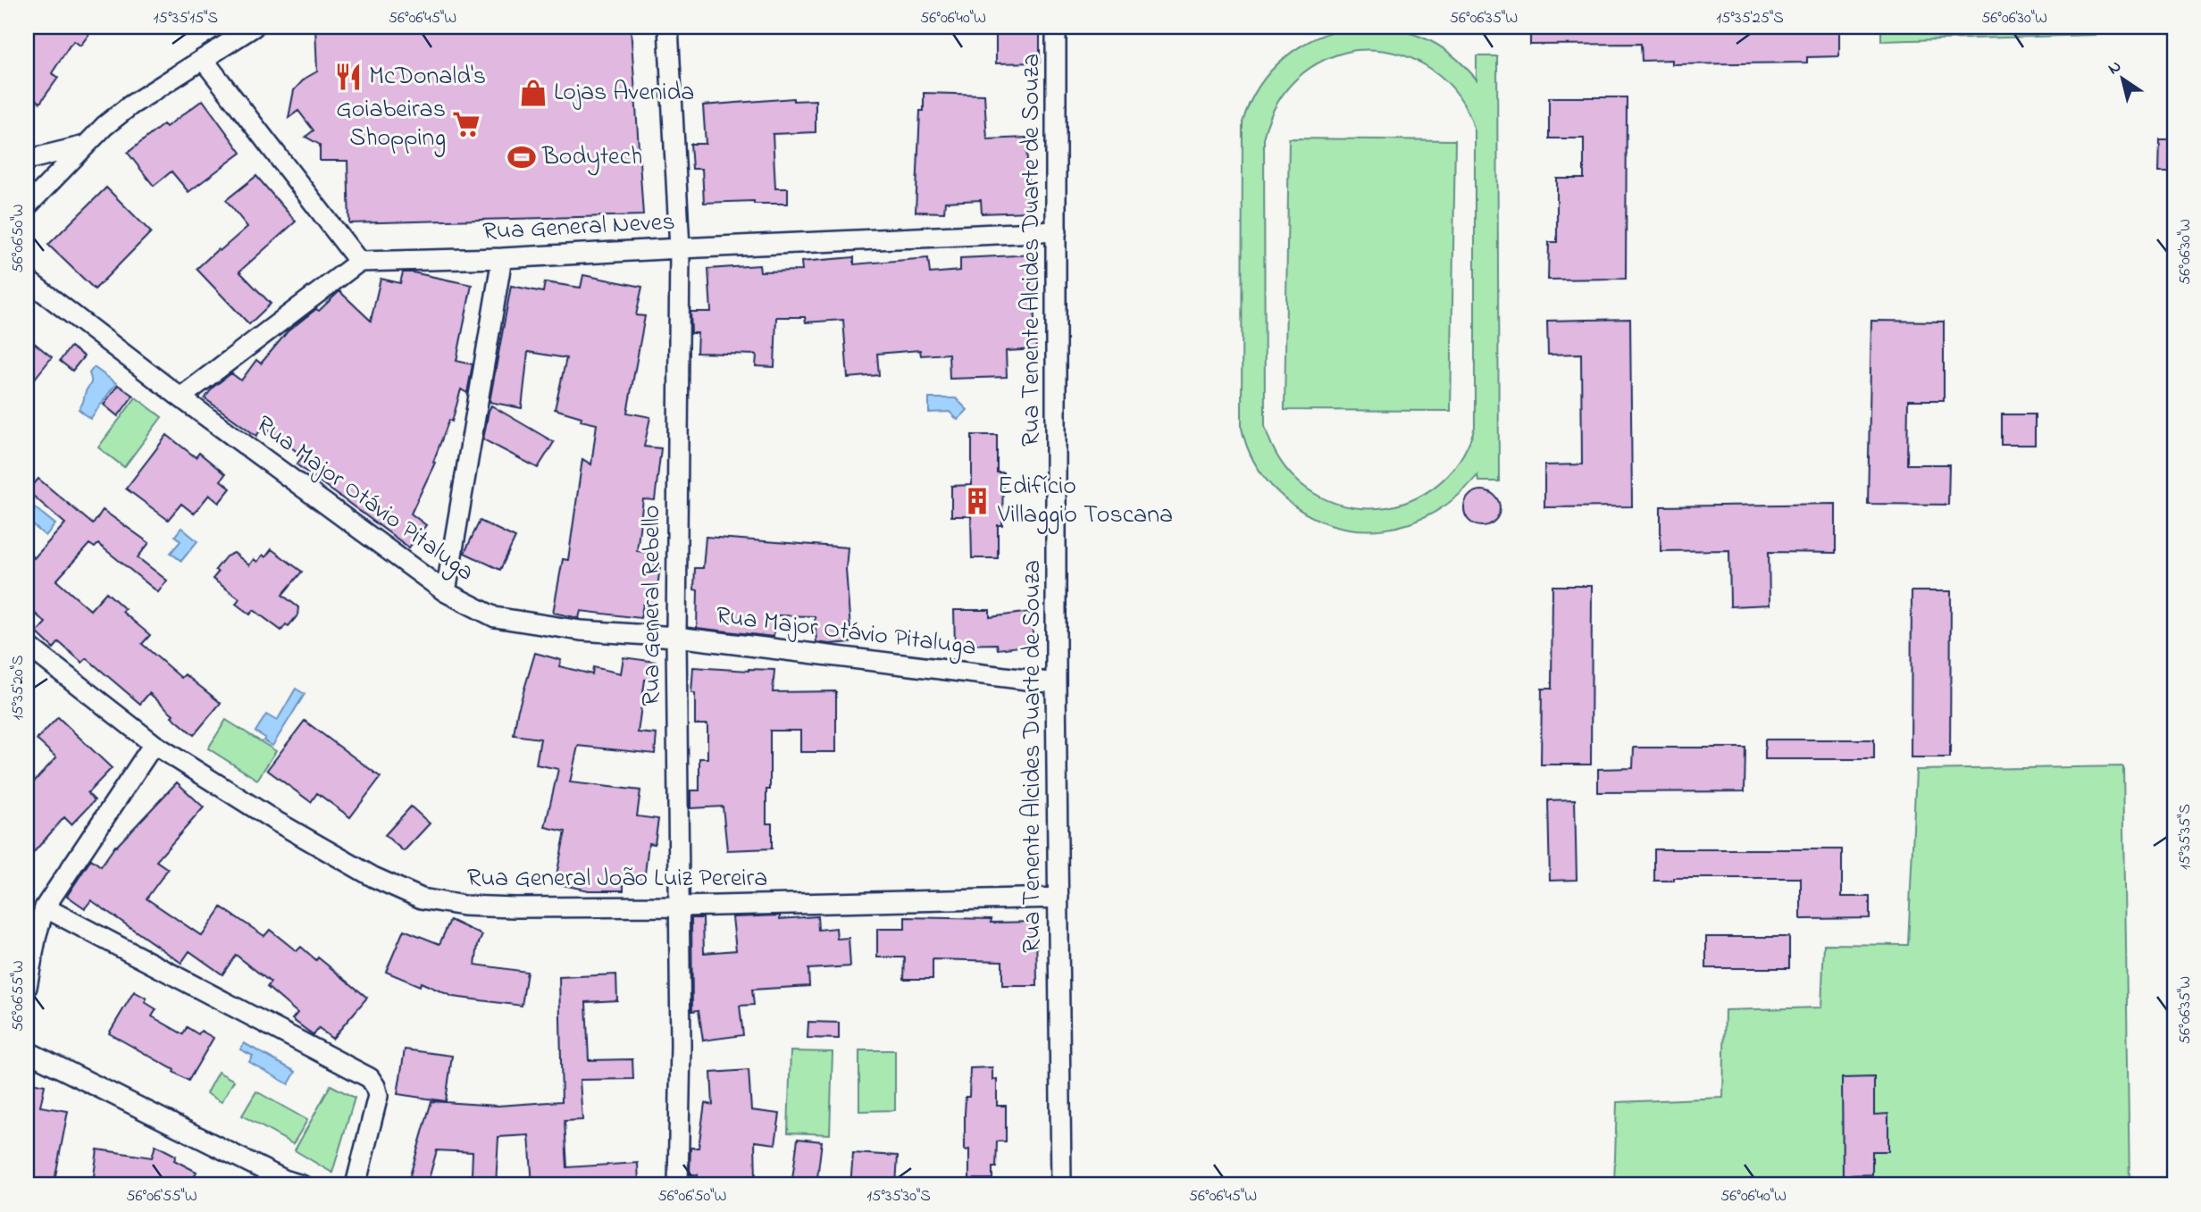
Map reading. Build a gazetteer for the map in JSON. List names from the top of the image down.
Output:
{
  "streets": {
    "street": [
      "Rua General Neves",
      "Rua Tenente Alcides Duarte de Souza",
      "Rua Major Otávio Pitaluga",
      "Rua General Rebello",
      "Rua General João Luiz Pereira"
    ]
  },
  "crossings": [
    ["Rua General Neves", "Rua Tenente Alcides Duarte de Souza"],
    ["Rua General Neves", "Rua General Rebello"],
    ["Rua Tenente Alcides Duarte de Souza", "Rua Major Otávio Pitaluga"],
    ["Rua Tenente Alcides Duarte de Souza", "Rua General João Luiz Pereira"],
    ["Rua Major Otávio Pitaluga", "Rua General Rebello"],
    ["Rua General Rebello", "Rua General João Luiz Pereira"]
  ],
  "places": {
    "restaurant": ["McDonald's"],
    "shop": ["Lojas Avenida"],
    "supermarket": ["Goiabeiras Shopping"],
    "sports": ["Bodytech"],
    "building": ["Edifício Villaggio Toscana"]
  },
  "north": "top left",
  "coordinates": [
    "15°35'15\"S",
    "56°06'45\"W",
    "56°06'40\"W",
    "56°06'35\"W",
    "15°35'25\"S",
    "56°06'30\"W",
    "56°06'50\"W",
    "15°35'20\"S",
    "15°35'35\"S",
    "56°06'55\"W",
    "15°35'30\"S"
  ]
}
